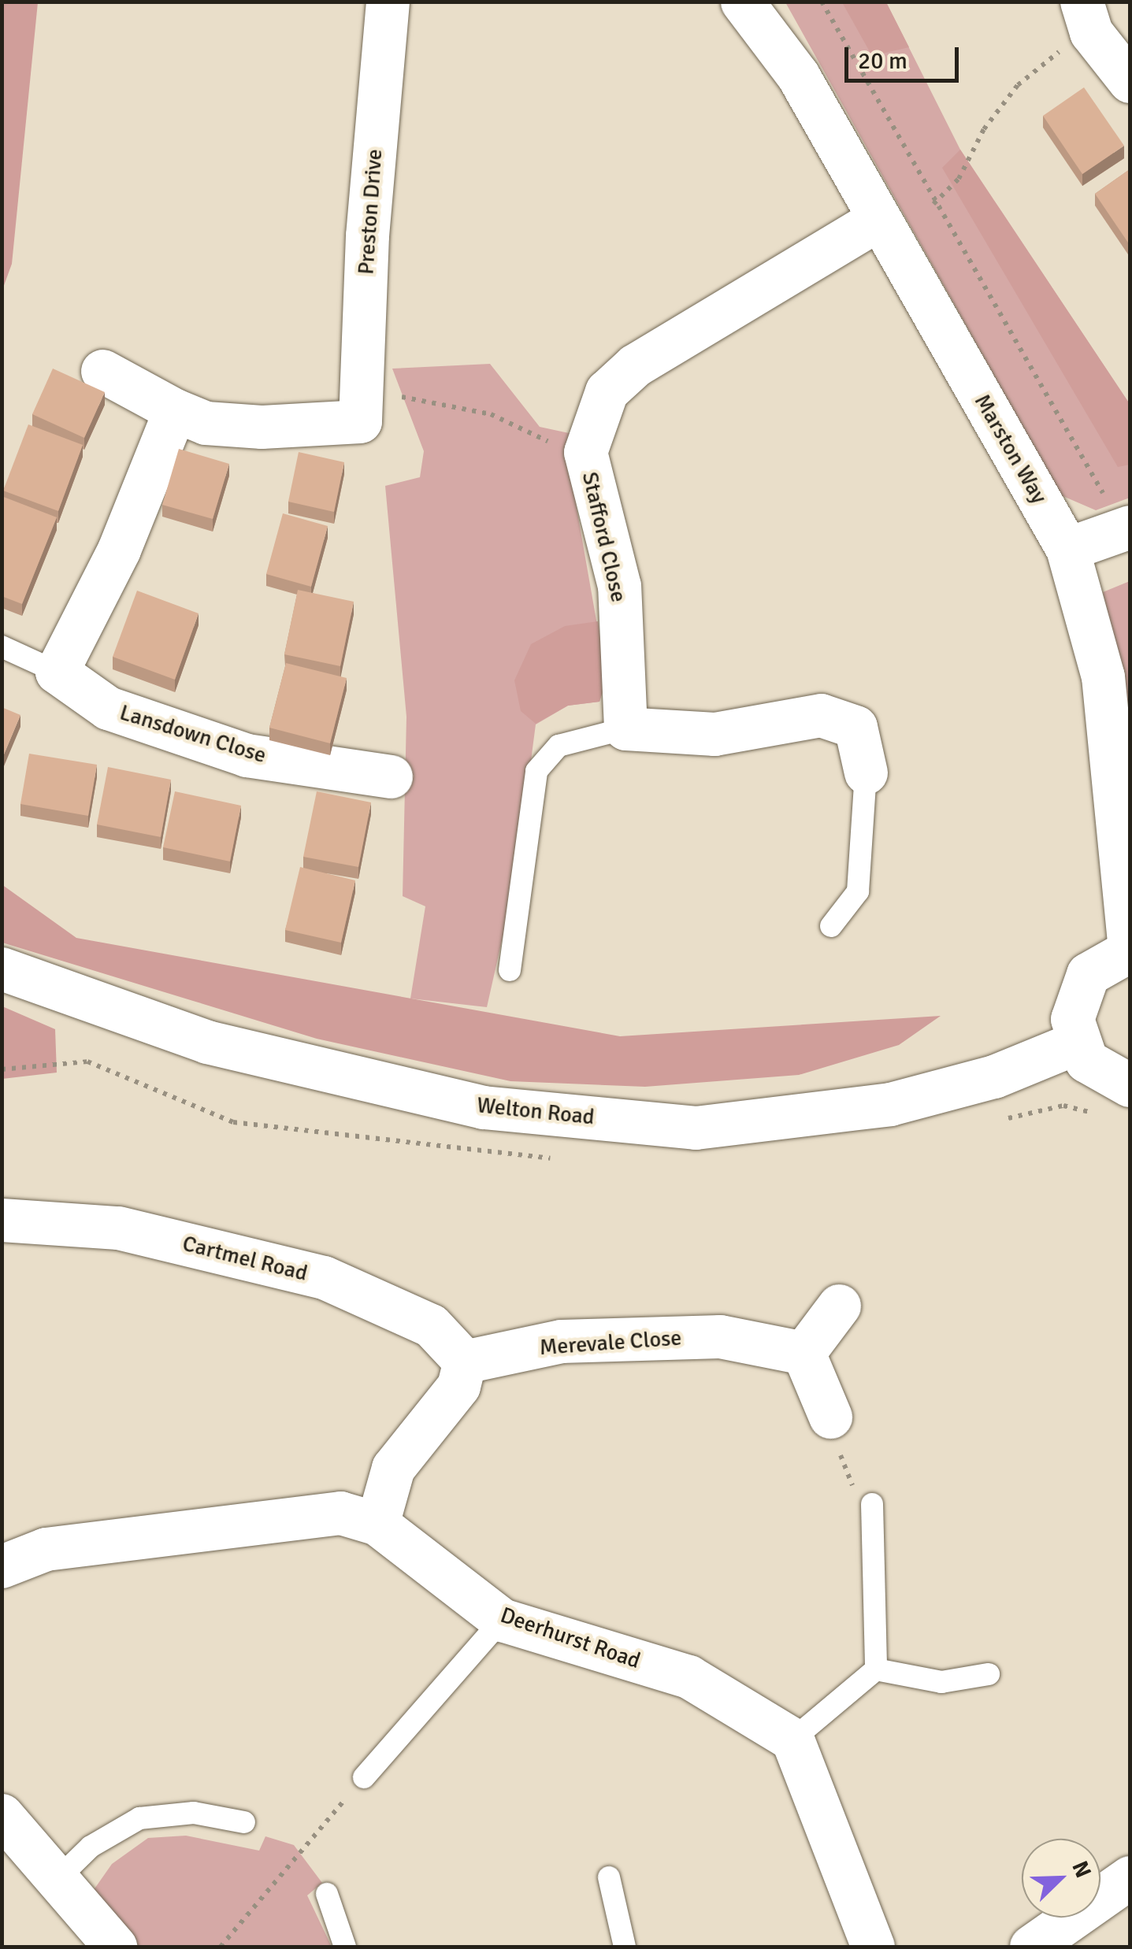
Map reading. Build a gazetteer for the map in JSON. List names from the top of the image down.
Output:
{
  "streets": {
    "street": [
      "Preston Drive",
      "Marston Way",
      "Stafford Close",
      "Lansdown Close",
      "Welton Road",
      "Cartmel Road",
      "Merevale Close",
      "Deerhurst Road"
    ]
  },
  "crossings": [
    ["Marston Way", "Stafford Close"],
    ["Cartmel Road", "Merevale Close"]
  ],
  "scale_bar": "20 m",
  "north": "top right"
}
